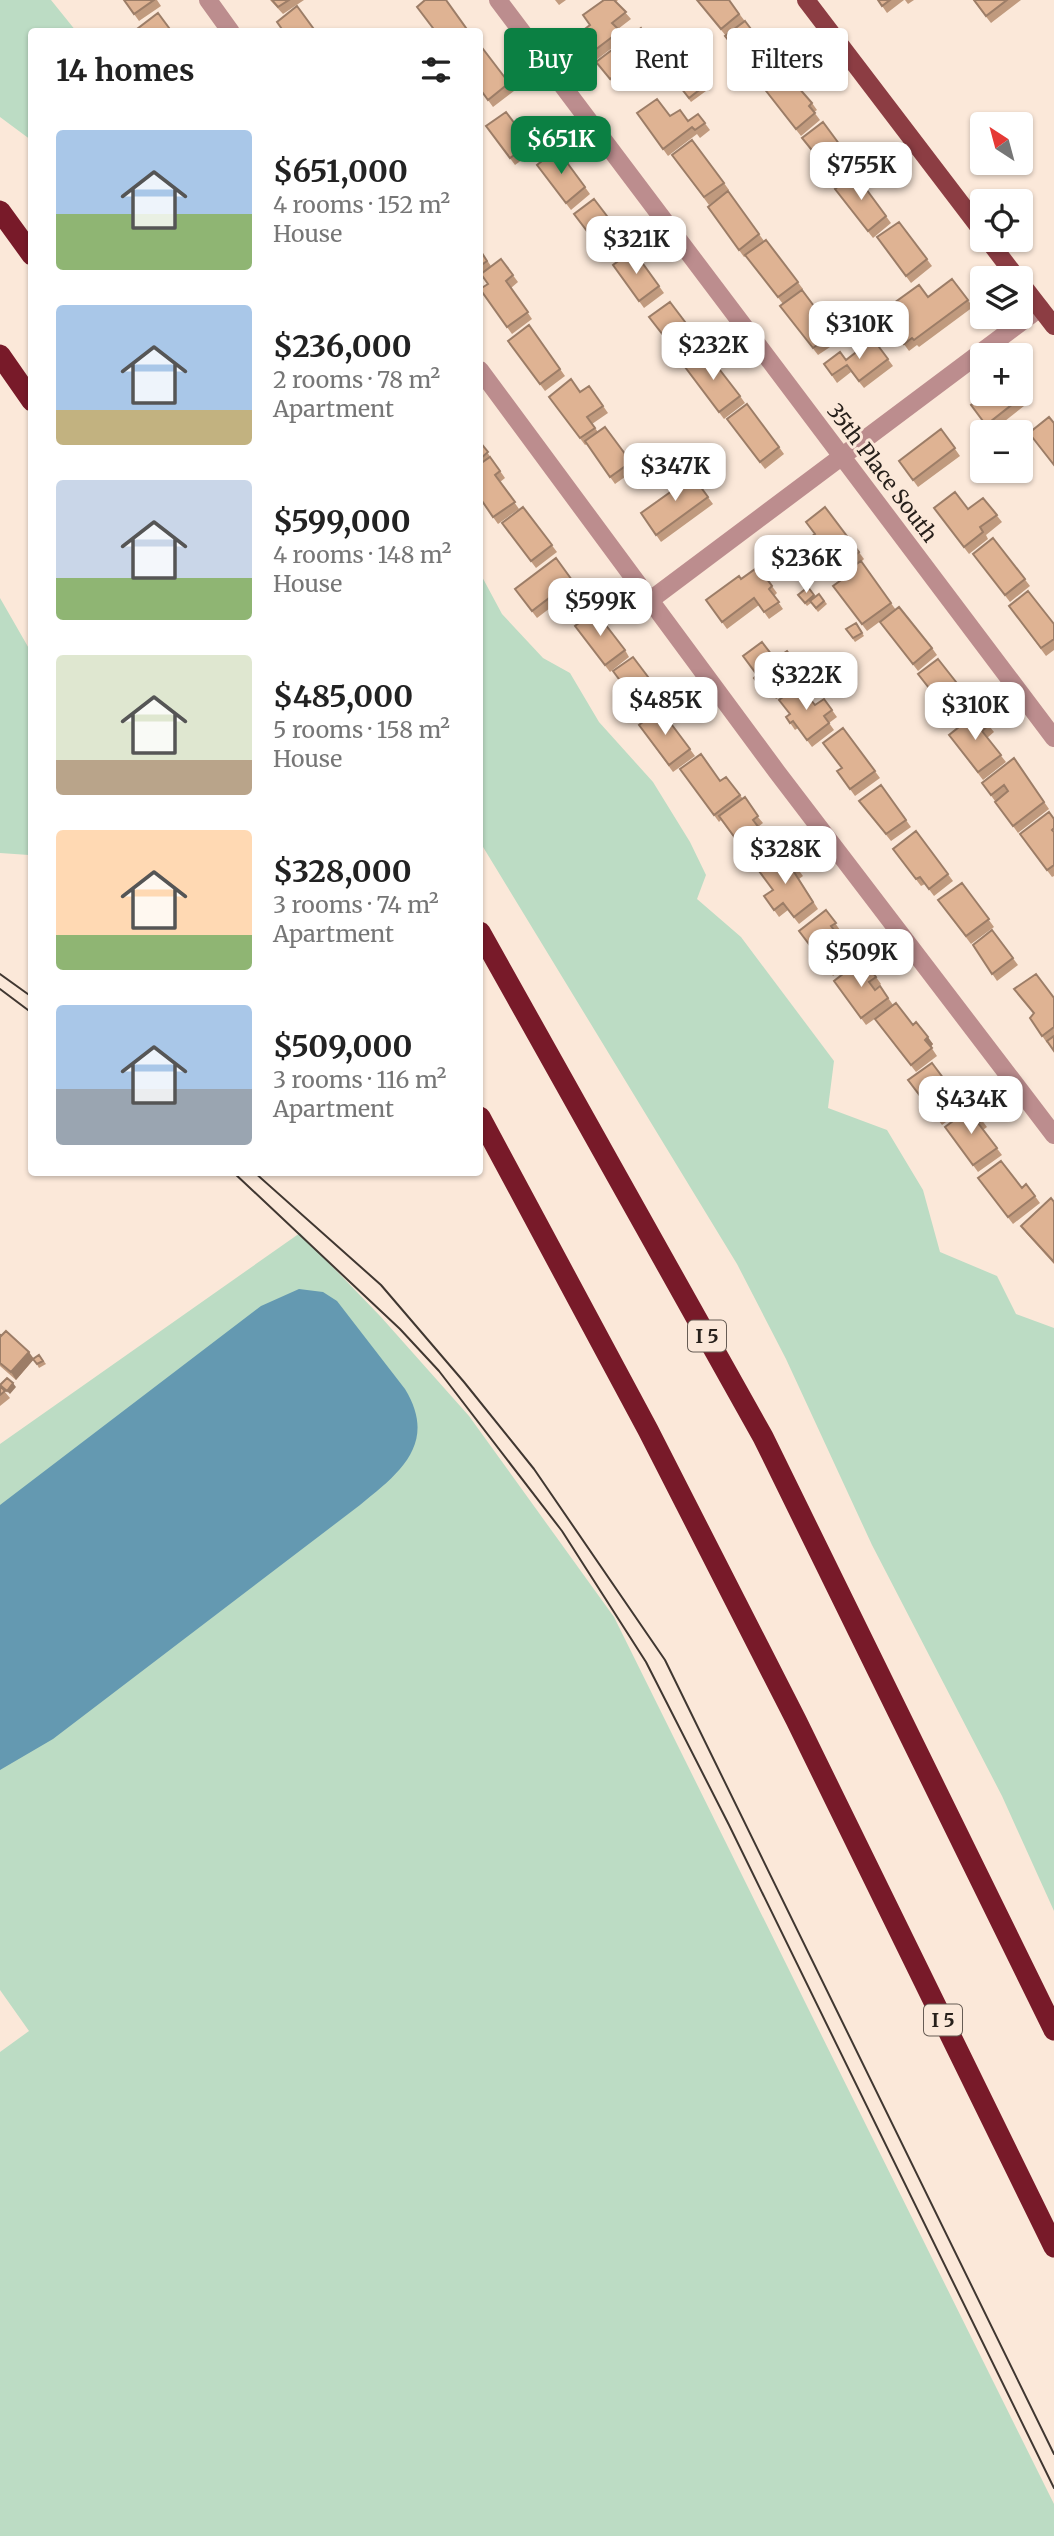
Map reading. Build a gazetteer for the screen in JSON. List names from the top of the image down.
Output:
{
  "streets": {
    "highway": ["I 5"],
    "street": ["35th Place South"]
  },
  "north": "top left",
  "page": {
    "chip": ["Buy", "Rent", "Filters"],
    "heading": "14 homes",
    "map_buttons": ["+", "−"],
    "list": [
      {
        "name": "$651,000",
        "note": "4 rooms · 152 m² · House"
      },
      {
        "name": "$236,000",
        "note": "2 rooms · 78 m² · Apartment"
      },
      {
        "name": "$599,000",
        "note": "4 rooms · 148 m² · House"
      },
      {
        "name": "$485,000",
        "note": "5 rooms · 158 m² · House"
      },
      {
        "name": "$328,000",
        "note": "3 rooms · 74 m² · Apartment"
      },
      {
        "name": "$509,000",
        "note": "3 rooms · 116 m² · Apartment"
      }
    ],
    "price": [
      "$651K",
      "$755K",
      "$321K",
      "$310K",
      "$232K",
      "$347K",
      "$236K",
      "$599K",
      "$322K",
      "$485K",
      "$310K",
      "$328K",
      "$509K",
      "$434K"
    ]
  }
}
